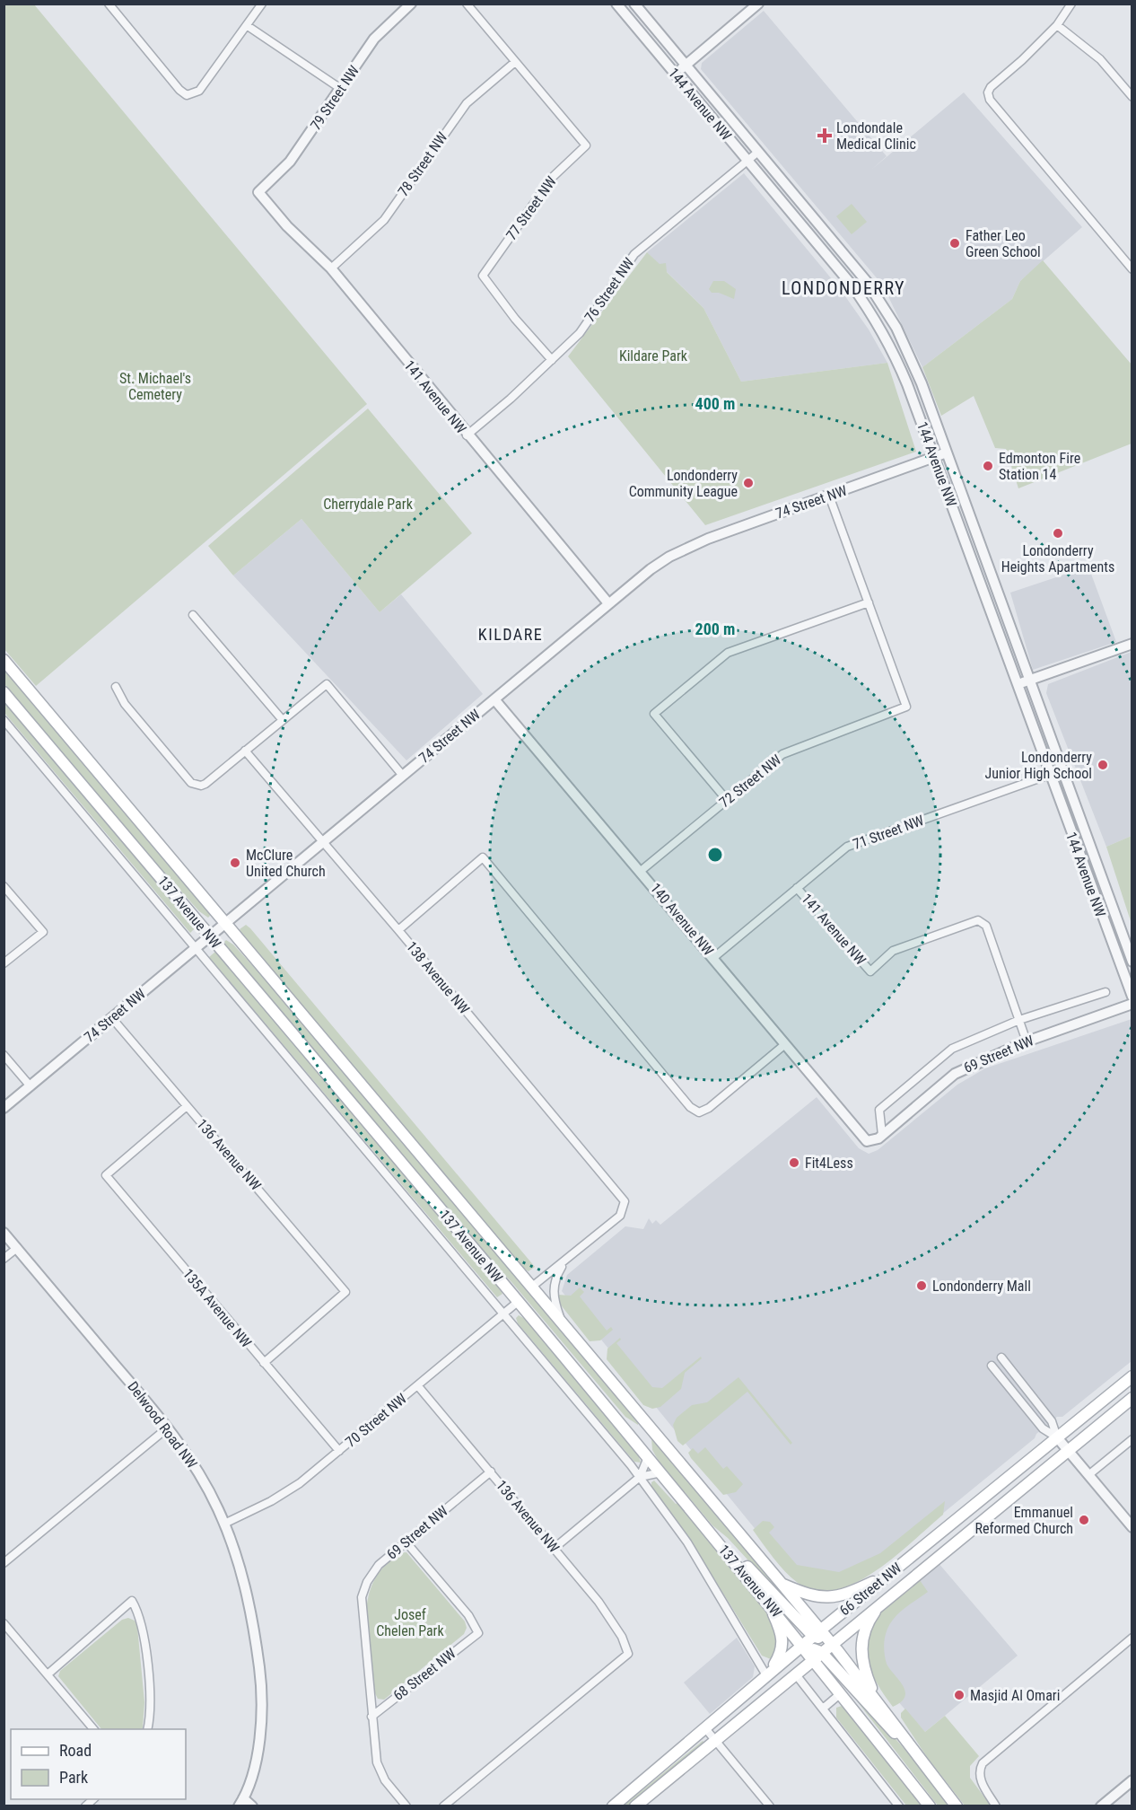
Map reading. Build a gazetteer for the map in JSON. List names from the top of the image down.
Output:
{
  "streets": {
    "main road": ["137 Avenue NW", "66 Street NW"],
    "street": [
      "79 Street NW",
      "144 Avenue NW",
      "78 Street NW",
      "77 Street NW",
      "76 Street NW",
      "141 Avenue NW",
      "74 Street NW",
      "72 Street NW",
      "71 Street NW",
      "140 Avenue NW",
      "138 Avenue NW",
      "69 Street NW",
      "136 Avenue NW",
      "135A Avenue NW",
      "70 Street NW",
      "Delwood Road NW",
      "68 Street NW"
    ]
  },
  "crossings": [
    ["79 Street NW", "141 Avenue NW"],
    ["144 Avenue NW", "76 Street NW"],
    ["144 Avenue NW", "74 Street NW"],
    ["144 Avenue NW", "71 Street NW"],
    ["78 Street NW", "77 Street NW"],
    ["78 Street NW", "141 Avenue NW"],
    ["77 Street NW", "76 Street NW"],
    ["76 Street NW", "141 Avenue NW"],
    ["141 Avenue NW", "74 Street NW"],
    ["141 Avenue NW", "71 Street NW"],
    ["141 Avenue NW", "69 Street NW"],
    ["74 Street NW", "137 Avenue NW"],
    ["74 Street NW", "140 Avenue NW"],
    ["74 Street NW", "138 Avenue NW"],
    ["74 Street NW", "136 Avenue NW"],
    ["72 Street NW", "140 Avenue NW"],
    ["71 Street NW", "140 Avenue NW"],
    ["137 Avenue NW", "138 Avenue NW"],
    ["137 Avenue NW", "70 Street NW"],
    ["137 Avenue NW", "66 Street NW"],
    ["140 Avenue NW", "69 Street NW"],
    ["69 Street NW", "136 Avenue NW"],
    ["69 Street NW", "68 Street NW"],
    ["136 Avenue NW", "135A Avenue NW"],
    ["136 Avenue NW", "70 Street NW"],
    ["135A Avenue NW", "70 Street NW"],
    ["70 Street NW", "Delwood Road NW"]
  ],
  "districts": ["LONDONDERRY", "KILDARE"],
  "parks": [
    "Kildare Park",
    "St. Michael's Cemetery",
    "Cherrydale Park",
    "Josef Chelen Park"
  ],
  "places": {
    "health": ["Londondale Medical Clinic"],
    "other": [
      "Father Leo Green School",
      "Edmonton Fire Station 14",
      "Londonderry Community League",
      "Londonderry Heights Apartments",
      "Londonderry Junior High School",
      "McClure United Church",
      "Fit4Less",
      "Londonderry Mall",
      "Emmanuel Reformed Church",
      "Masjid Al Omari"
    ]
  },
  "legend": ["Road", "Park"],
  "rings": ["400 m", "200 m"]
}
